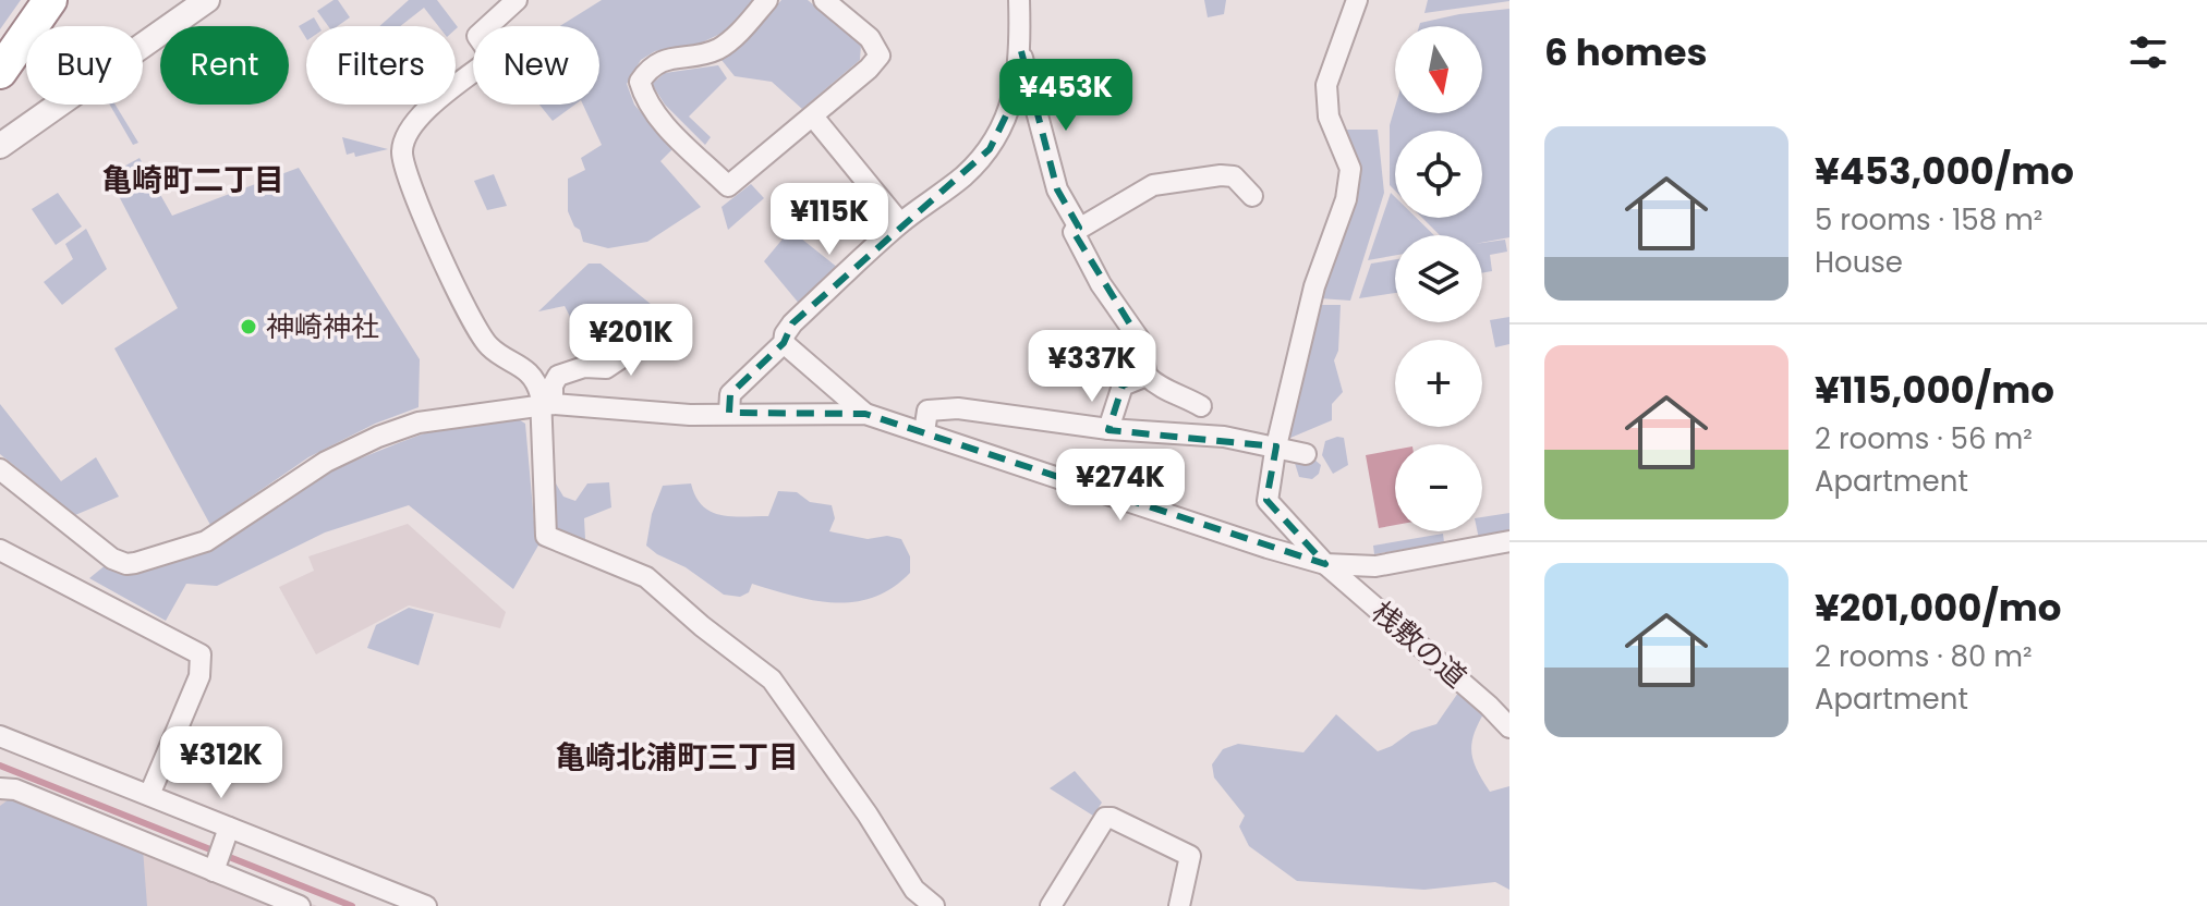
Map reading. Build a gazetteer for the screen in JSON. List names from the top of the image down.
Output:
{
  "streets": {
    "street": ["桟敷の道"]
  },
  "districts": ["亀崎町二丁目", "亀崎北浦町三丁目"],
  "places": ["神崎神社"],
  "north": "bottom",
  "page": {
    "heading": "6 homes",
    "map_buttons": ["+", "−"],
    "chip": [
      "Buy",
      "Rent",
      "Filters",
      "New"
    ],
    "price": [
      "¥453K",
      "¥115K",
      "¥201K",
      "¥337K",
      "¥274K",
      "¥312K"
    ],
    "list": [
      {
        "name": "¥453,000/mo",
        "note": "5 rooms · 158 m² · House"
      },
      {
        "name": "¥115,000/mo",
        "note": "2 rooms · 56 m² · Apartment"
      },
      {
        "name": "¥201,000/mo",
        "note": "2 rooms · 80 m² · Apartment"
      }
    ]
  }
}
